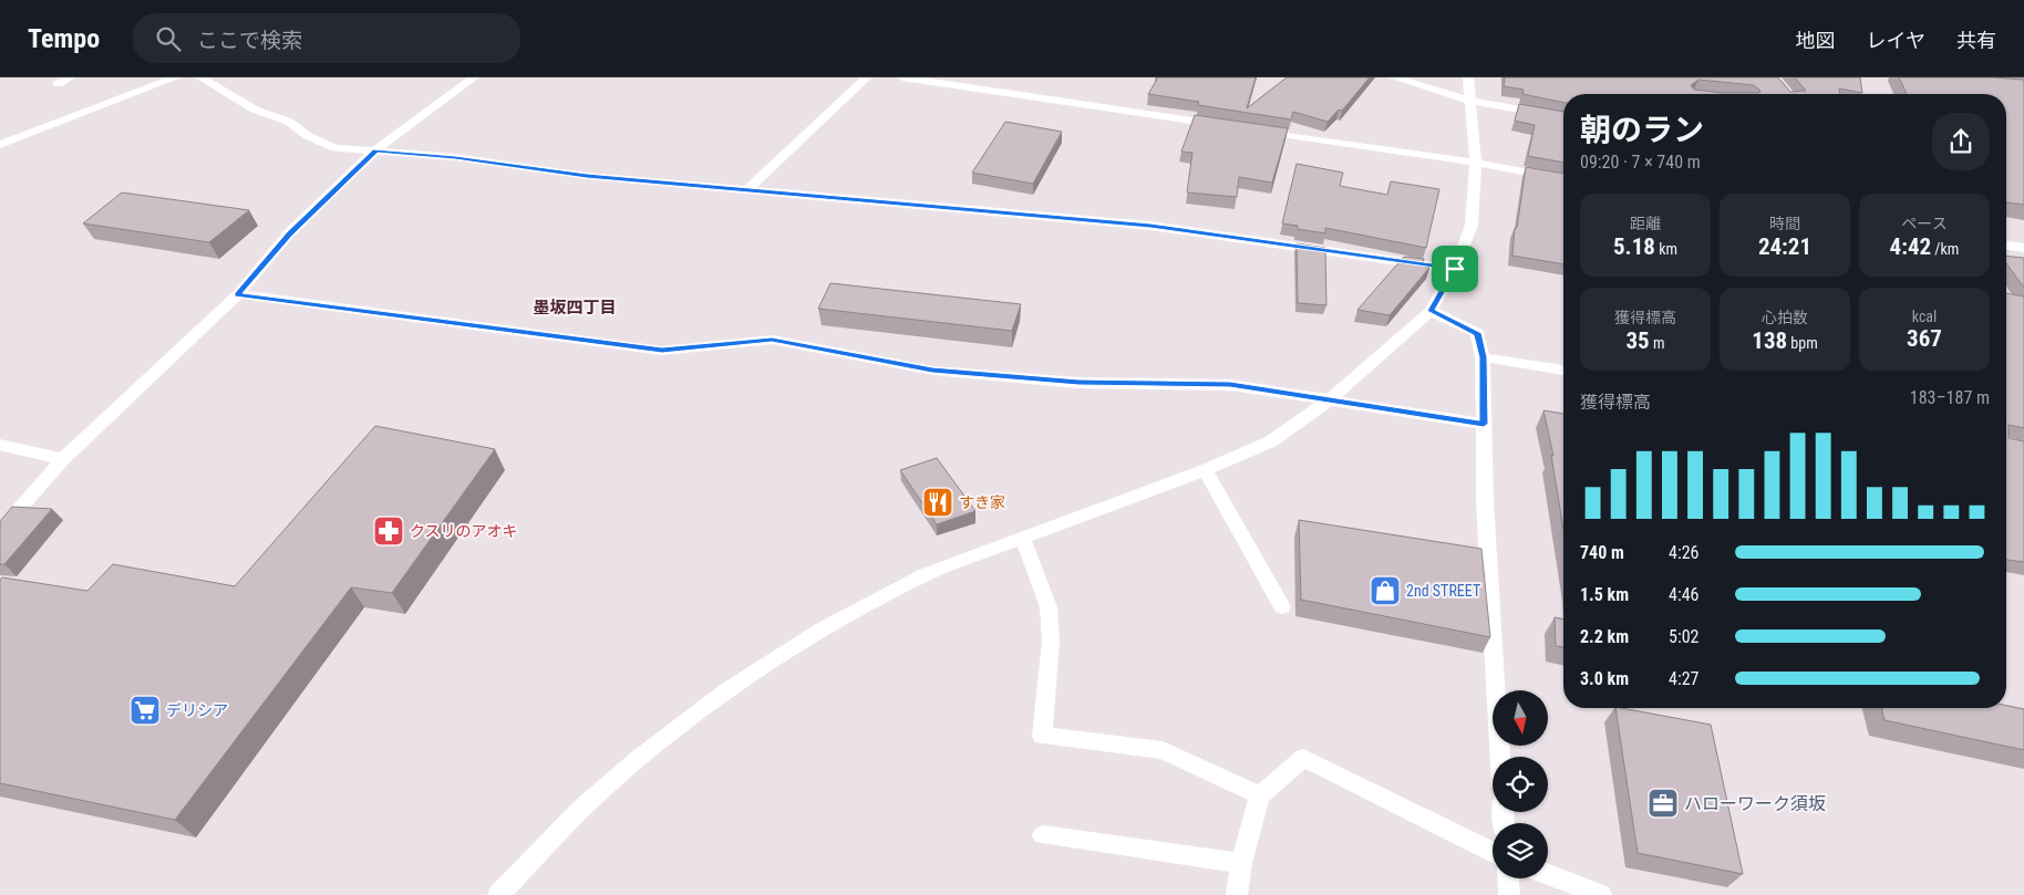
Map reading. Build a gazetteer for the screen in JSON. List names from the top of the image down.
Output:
{
  "districts": ["墨坂四丁目"],
  "places": {
    "restaurant": ["すき家"],
    "pharmacy": ["クスリのアオキ"],
    "shop": ["2nd STREET"],
    "supermarket": ["デリシア"],
    "office": ["ハローワーク須坂"]
  },
  "north": "bottom",
  "page": {
    "header": "Tempo",
    "search": "ここで検索",
    "nav": ["地図", "レイヤ", "共有"],
    "heading": ["朝のラン", "09:20 · 7 × 740 m"],
    "stats": [
      ["距離", "5.18 km"],
      ["時間", "24:21"],
      ["ペース", "4:42 /km"],
      ["獲得標高", "35 m"],
      ["心拍数", "138 bpm"],
      ["kcal", "367"]
    ],
    "chart": ["獲得標高", "183–187 m"],
    "list": [
      {
        "name": "740 m",
        "note": "4:26"
      },
      {
        "name": "1.5 km",
        "note": "4:46"
      },
      {
        "name": "2.2 km",
        "note": "5:02"
      },
      {
        "name": "3.0 km",
        "note": "4:27"
      }
    ]
  }
}
